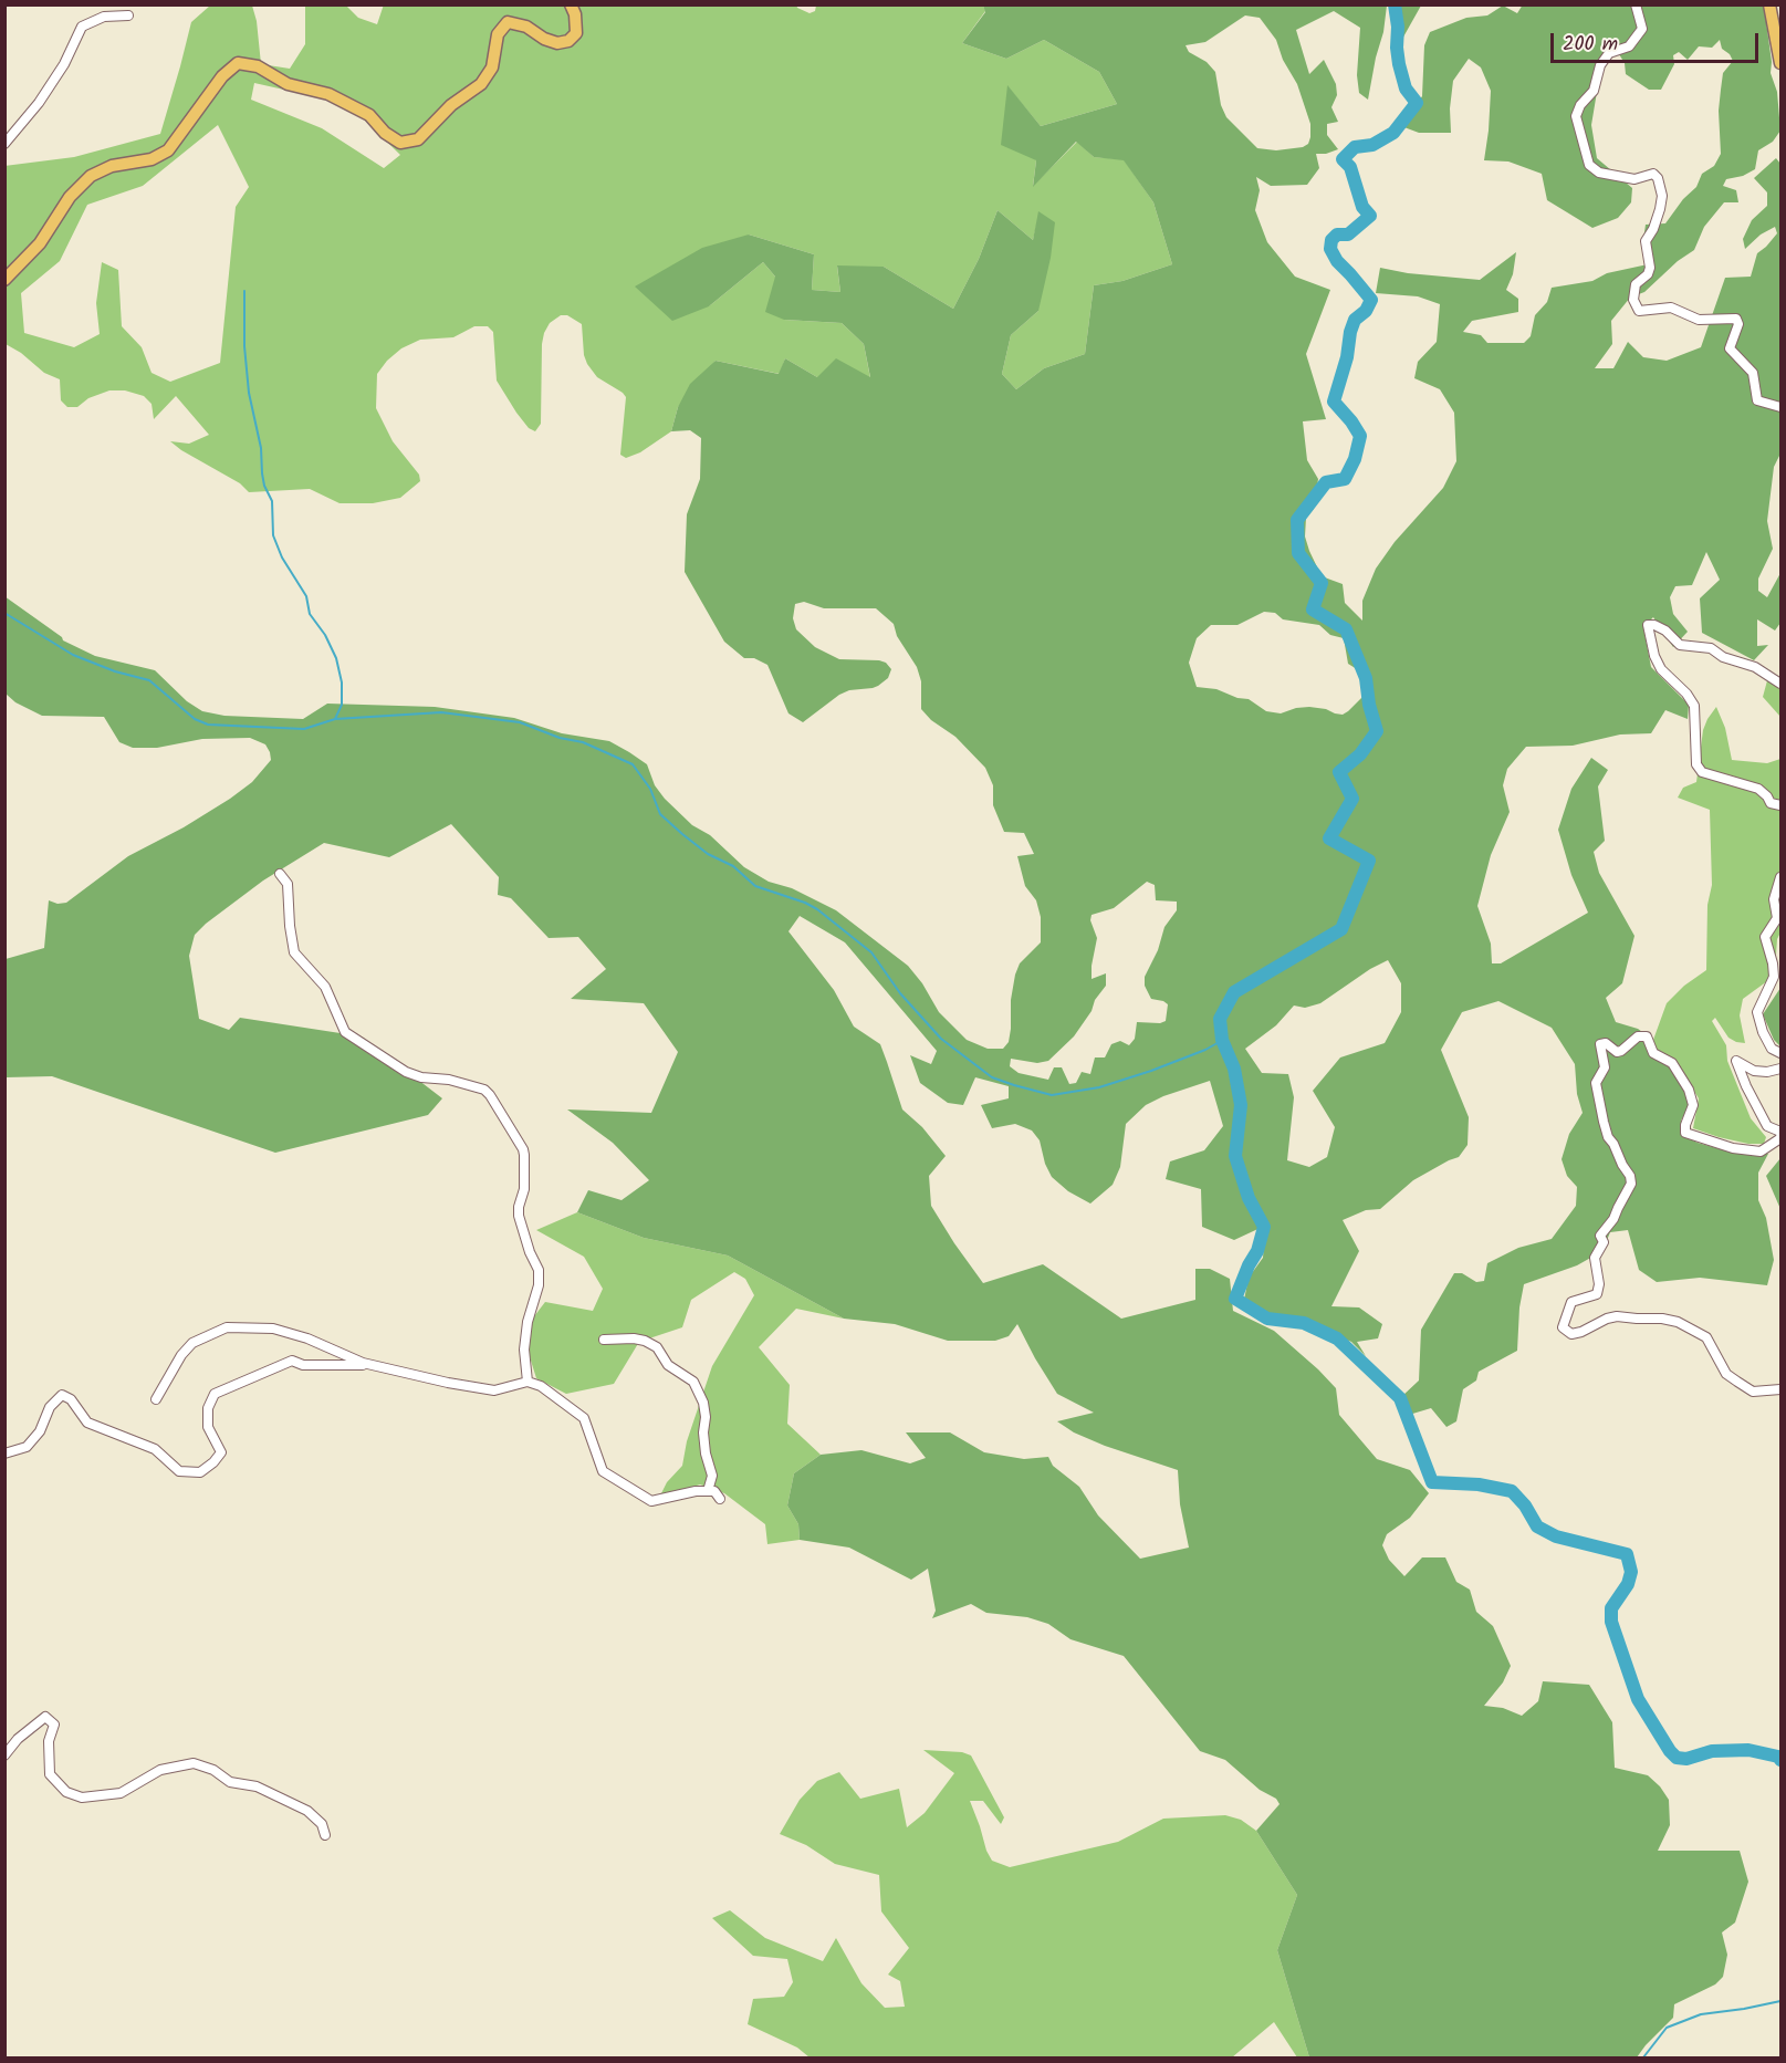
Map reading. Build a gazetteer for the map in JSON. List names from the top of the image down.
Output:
{
  "scale_bar": "200 m"
}
